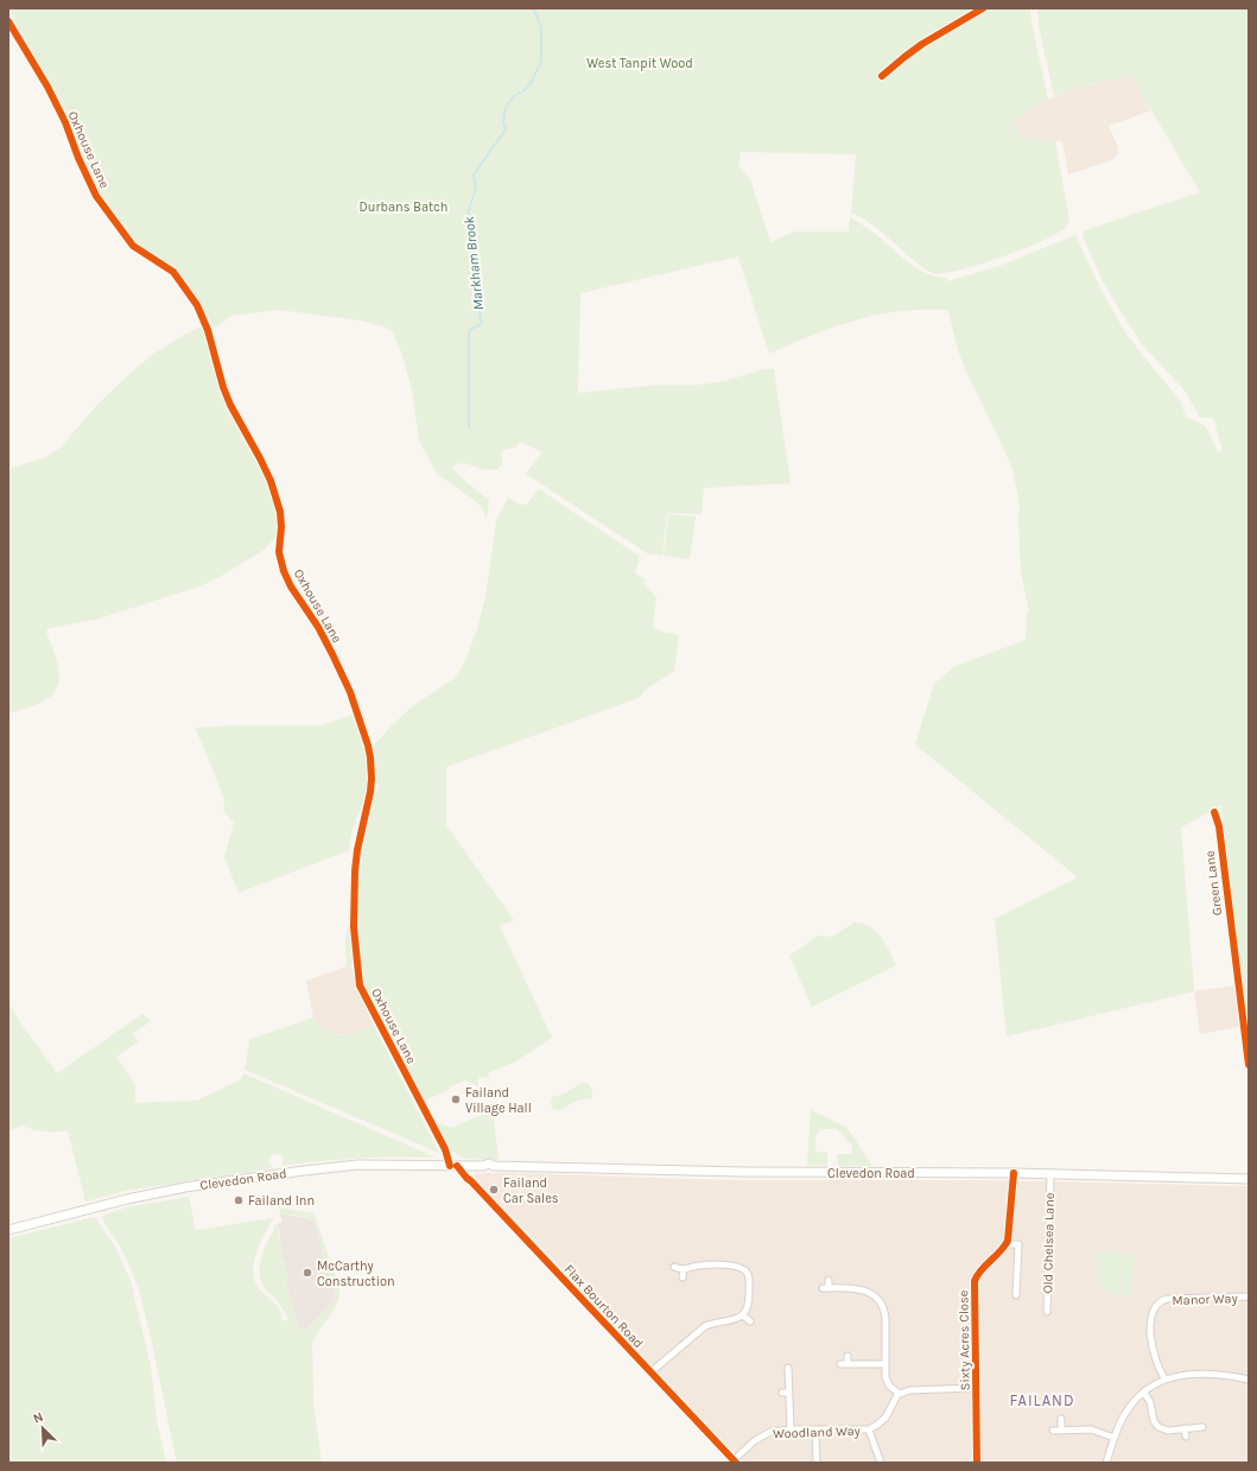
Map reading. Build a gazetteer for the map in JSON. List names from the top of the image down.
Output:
{
  "streets": {
    "main road": ["Clevedon Road"],
    "street": [
      "Oxhouse Lane",
      "Green Lane",
      "Old Chelsea Lane",
      "Manor Way",
      "Flax Bourton Road",
      "Sixty Acres Close",
      "Woodland Way"
    ]
  },
  "crossings": [
    ["Oxhouse Lane", "Clevedon Road"],
    ["Oxhouse Lane", "Flax Bourton Road"],
    ["Clevedon Road", "Old Chelsea Lane"],
    ["Clevedon Road", "Flax Bourton Road"],
    ["Flax Bourton Road", "Woodland Way"]
  ],
  "districts": ["FAILAND"],
  "water": ["Markham Brook"],
  "parks": ["West Tanpit Wood", "Durbans Batch"],
  "places": [
    "Failand Village Hall",
    "Failand Car Sales",
    "Failand Inn",
    "McCarthy Construction"
  ],
  "north": "top left"
}
